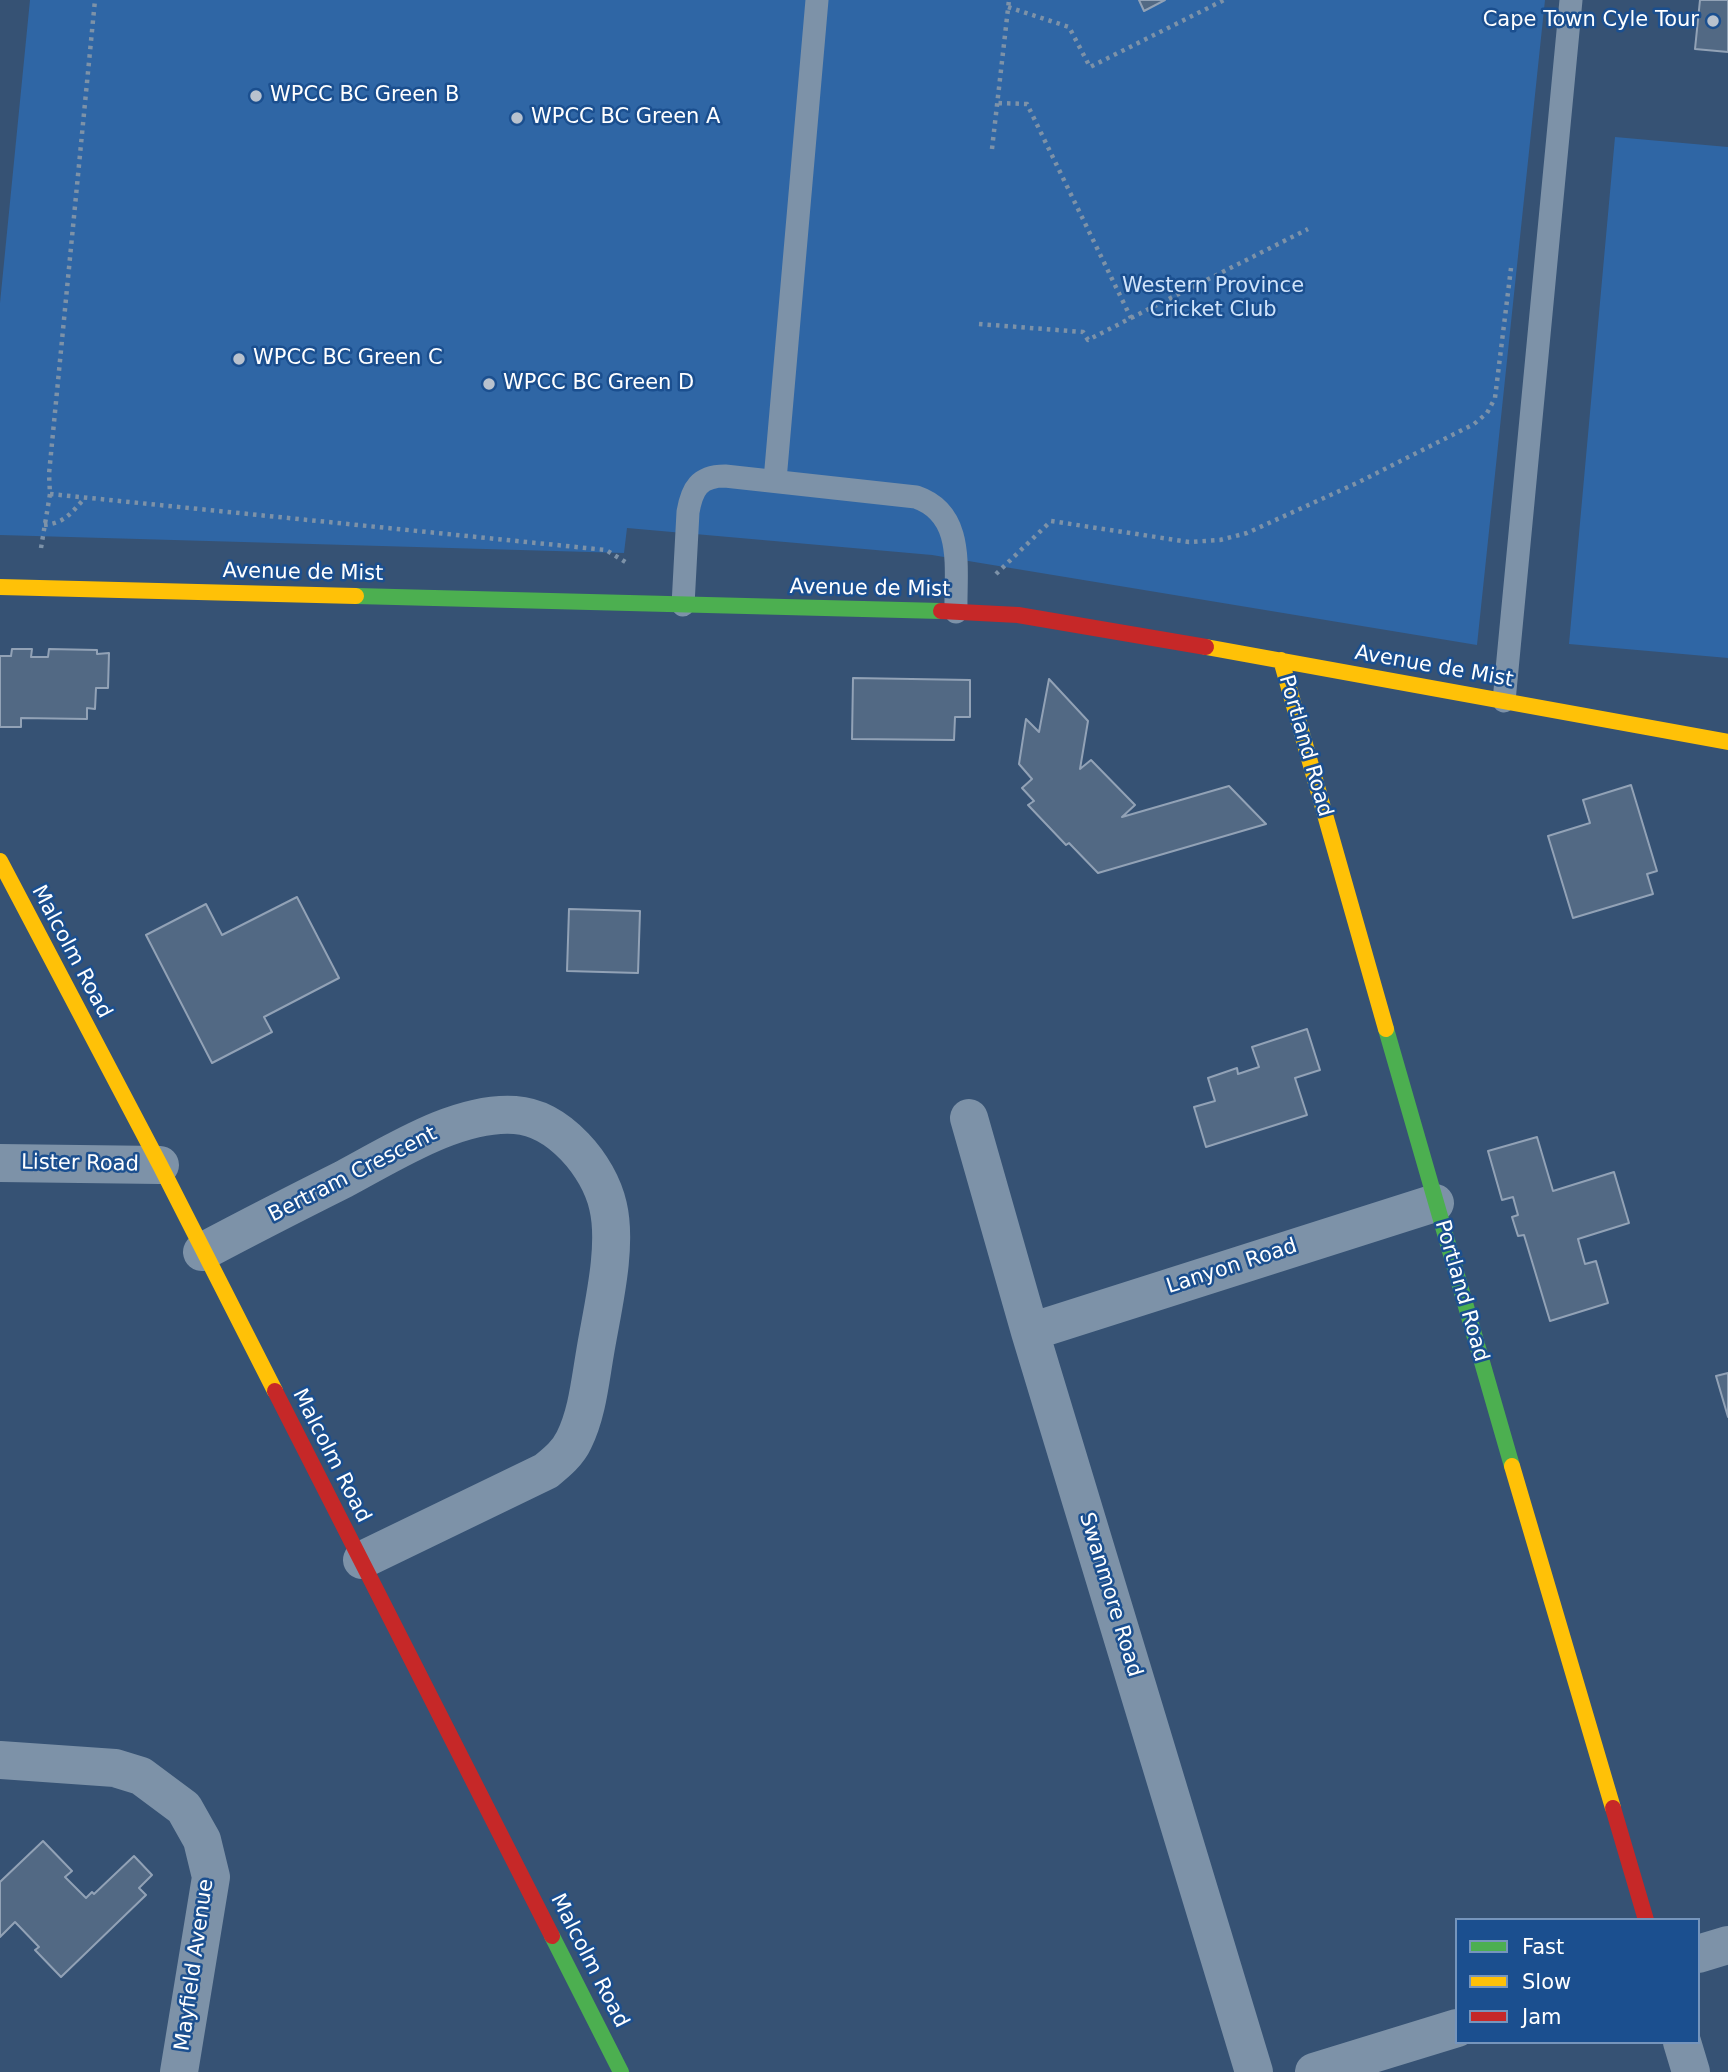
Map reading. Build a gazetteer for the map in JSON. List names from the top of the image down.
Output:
{
  "streets": {
    "street": [
      "Avenue de Mist",
      "Portland Road",
      "Malcolm Road",
      "Lister Road",
      "Bertram Crescent",
      "Lanyon Road",
      "Swanmore Road",
      "Mayfield Avenue"
    ]
  },
  "crossings": [
    ["Avenue de Mist", "Portland Road"],
    ["Portland Road", "Lanyon Road"],
    ["Malcolm Road", "Lister Road"],
    ["Malcolm Road", "Bertram Crescent"],
    ["Lanyon Road", "Swanmore Road"]
  ],
  "parks": ["Western Province Cricket Club"],
  "places": [
    "Cape Town Cyle Tour",
    "WPCC BC Green B",
    "WPCC BC Green A",
    "WPCC BC Green C",
    "WPCC BC Green D"
  ],
  "legend": ["Fast", "Slow", "Jam"]
}
